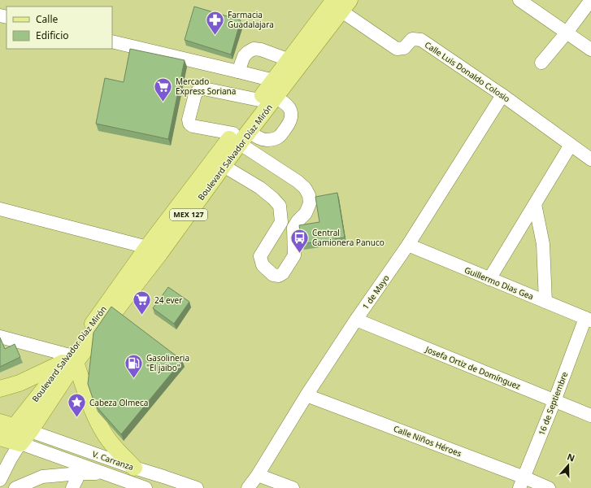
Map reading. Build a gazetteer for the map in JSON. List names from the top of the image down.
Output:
{
  "streets": {
    "main road": ["Boulevard Salvador Díaz Mirón", "MEX 127"],
    "street": [
      "Calle Luis Donaldo Colosio",
      "Guillermo Dias Gea",
      "1 de Mayo",
      "Josefa Ortiz de Domínguez",
      "16 de Septiembre",
      "Calle Niños Héroes",
      "V. Carranza"
    ]
  },
  "crossings": [
    ["Calle Luis Donaldo Colosio", "Boulevard Salvador Díaz Mirón"],
    ["Calle Luis Donaldo Colosio", "1 de Mayo"],
    ["Boulevard Salvador Díaz Mirón", "V. Carranza"],
    ["Guillermo Dias Gea", "1 de Mayo"],
    ["Guillermo Dias Gea", "16 de Septiembre"],
    ["1 de Mayo", "Josefa Ortiz de Domínguez"],
    ["1 de Mayo", "Calle Niños Héroes"],
    ["Josefa Ortiz de Domínguez", "16 de Septiembre"],
    ["16 de Septiembre", "Calle Niños Héroes"]
  ],
  "places": {
    "pharmacy": ["Farmacia Guadalajara"],
    "supermarket": ["Mercado Express Soriana", "24 ever"],
    "bus stop": ["Central Camionera Panuco"],
    "fuel station": ["Gasolineria \"El jaibo\""],
    "place": ["Cabeza Olmeca"]
  },
  "legend": ["Calle", "Edificio"],
  "north": "top"
}
